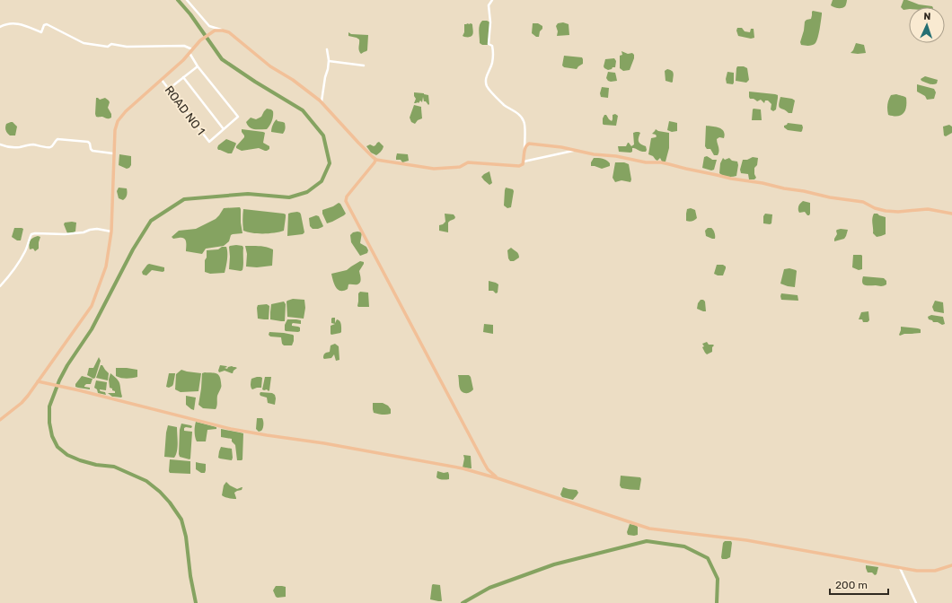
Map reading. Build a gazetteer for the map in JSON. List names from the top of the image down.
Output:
{
  "streets": {
    "street": ["ROAD NO 1"]
  },
  "scale_bar": "200 m",
  "north": "top"
}
